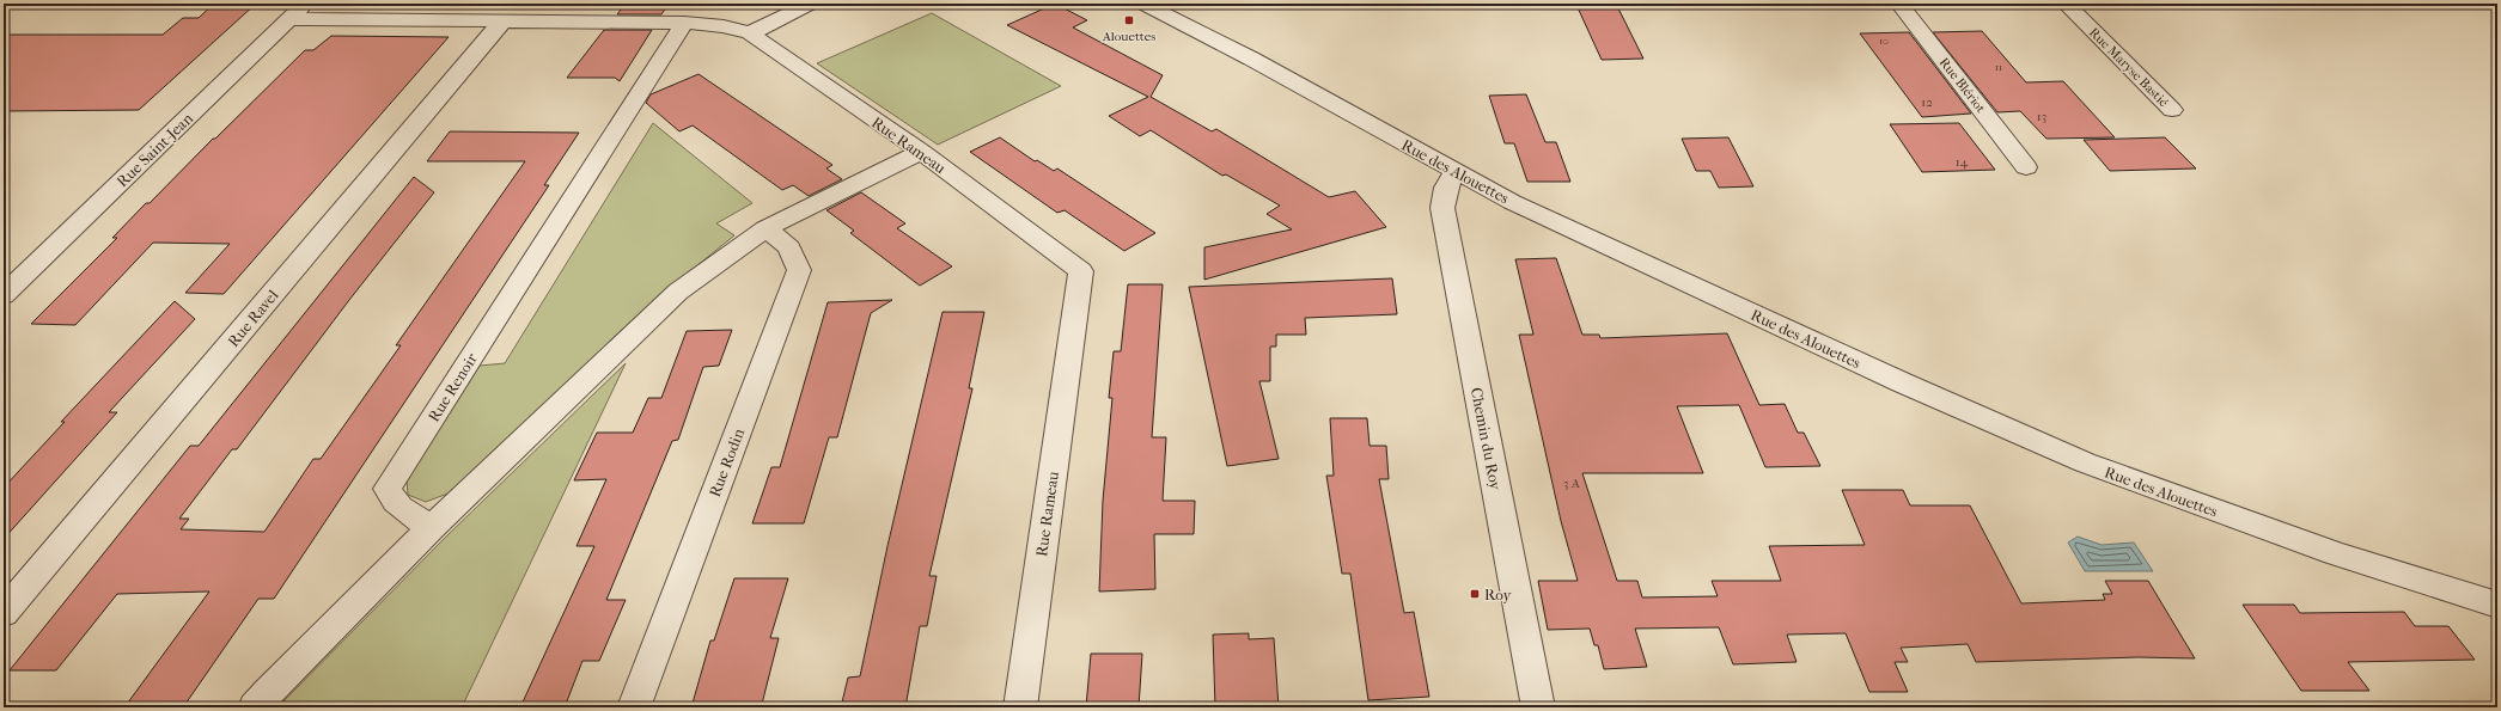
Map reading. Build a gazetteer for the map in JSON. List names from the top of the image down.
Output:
{
  "streets": {
    "street": [
      "Rue Maryse Bastié",
      "Rue Blériot",
      "Rue Rameau",
      "Rue Saint-Jean",
      "Rue des Alouettes",
      "Rue Ravel",
      "Rue Renoir",
      "Chemin du Roy",
      "Rue Rodin"
    ]
  },
  "crossings": [
    ["Rue Rameau", "Rue Saint-Jean"],
    ["Rue Rameau", "Rue Ravel"],
    ["Rue Rameau", "Rue Renoir"],
    ["Rue des Alouettes", "Chemin du Roy"]
  ],
  "places": {
    "transit": ["Alouettes", "Roy"]
  },
  "house_numbers": [
    "10",
    "11",
    "12",
    "13",
    "14",
    "3 A"
  ]
}
